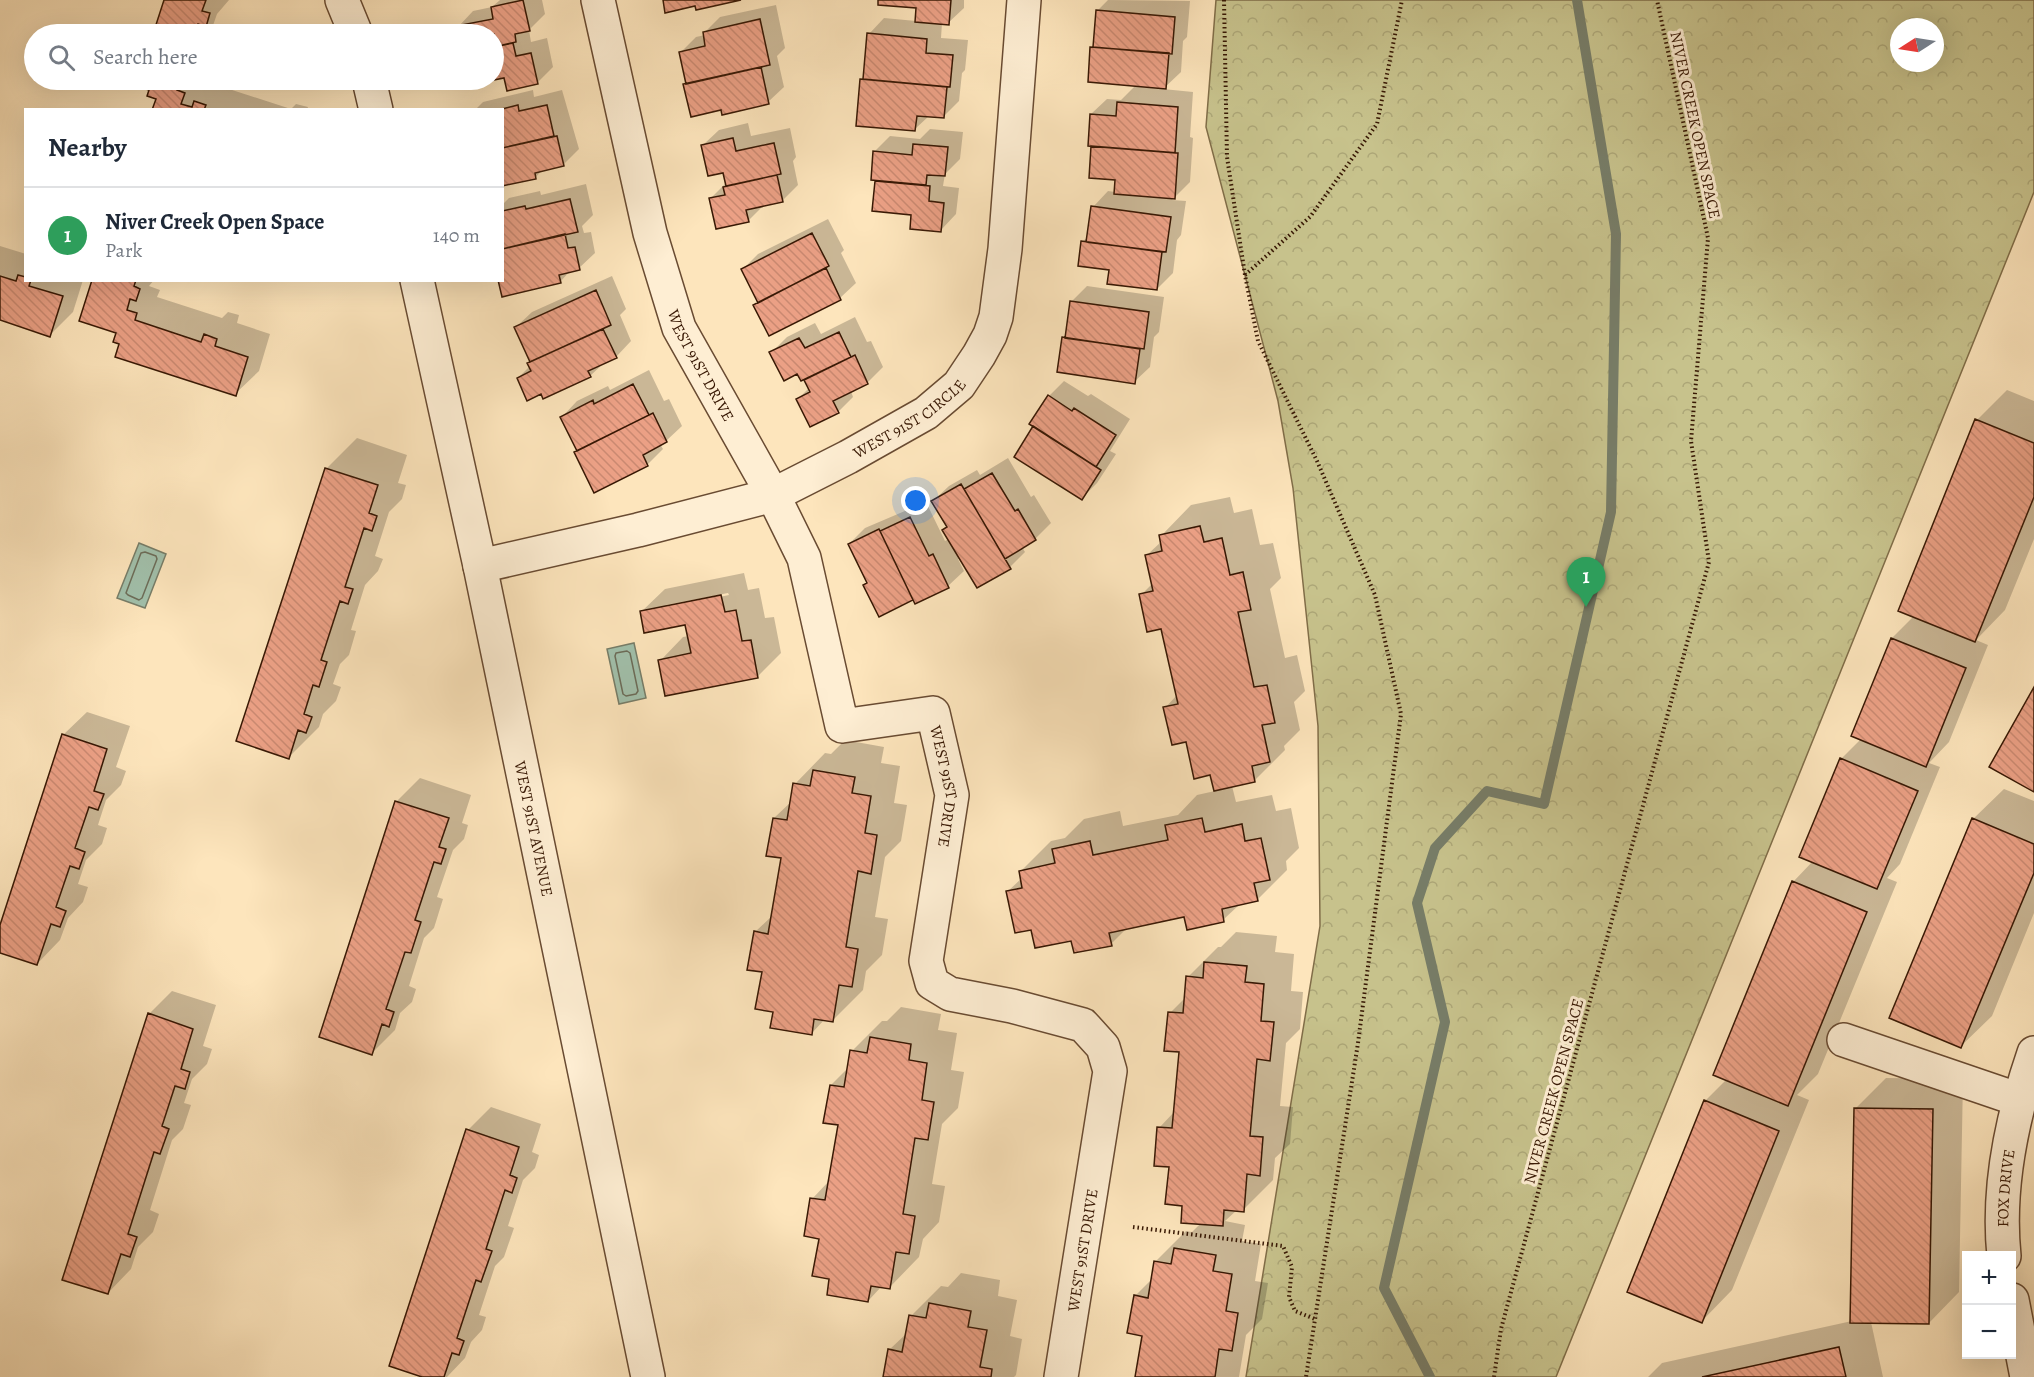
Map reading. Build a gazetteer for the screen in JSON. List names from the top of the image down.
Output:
{
  "streets": {
    "street": [
      "WEST 91ST DRIVE",
      "WEST 91ST CIRCLE",
      "WEST 91ST AVENUE",
      "FOX DRIVE"
    ],
    "path": ["NIVER CREEK OPEN SPACE"]
  },
  "crossings": [
    ["WEST 91ST DRIVE", "WEST 91ST CIRCLE"],
    ["WEST 91ST CIRCLE", "WEST 91ST AVENUE"]
  ],
  "north": "left",
  "page": {
    "search": "Search here",
    "heading": "Nearby",
    "list": [
      {
        "mark": "1",
        "name": "Niver Creek Open Space",
        "note": "Park",
        "value": "140 m"
      }
    ],
    "pins": "1",
    "map_buttons": ["+", "−"]
  }
}
